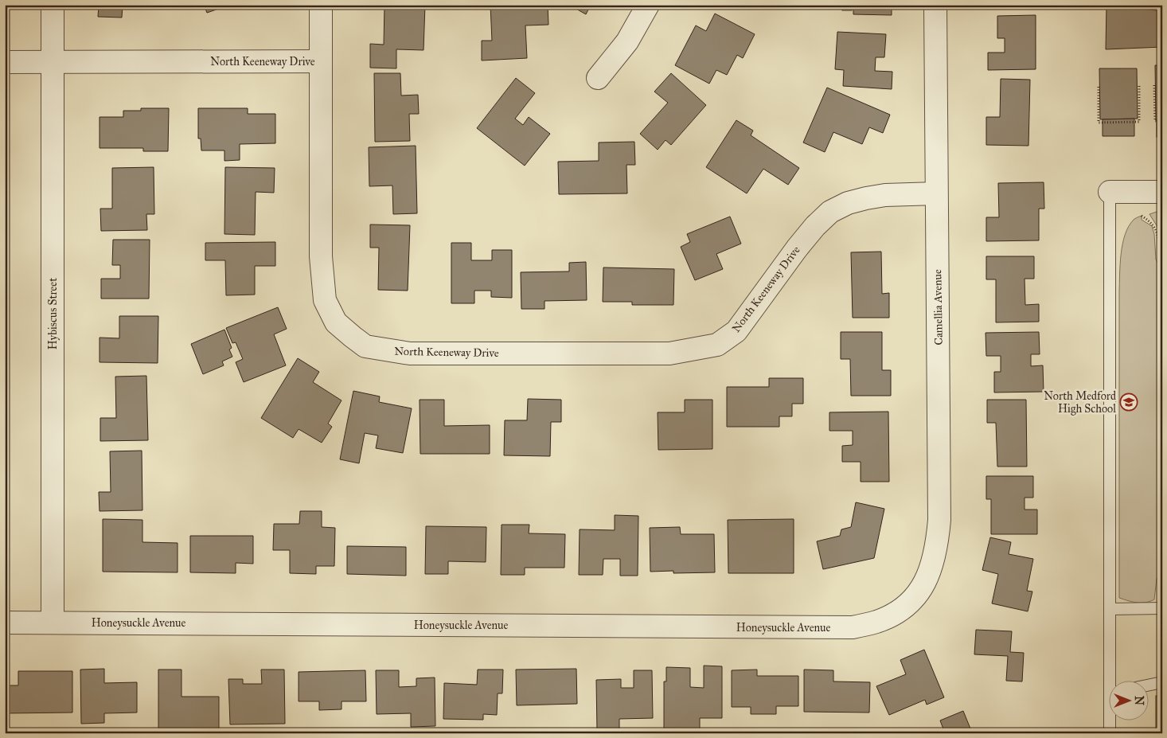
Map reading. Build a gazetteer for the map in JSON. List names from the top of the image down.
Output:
{
  "streets": {
    "street": [
      "North Keeneway Drive",
      "Camellia Avenue",
      "Hybiscus Street",
      "Honeysuckle Avenue"
    ]
  },
  "crossings": [
    ["North Keeneway Drive", "Camellia Avenue"],
    ["North Keeneway Drive", "Hybiscus Street"],
    ["Camellia Avenue", "Honeysuckle Avenue"],
    ["Hybiscus Street", "Honeysuckle Avenue"]
  ],
  "places": {
    "school or university": ["North Medford High School"]
  },
  "north": "right"
}
